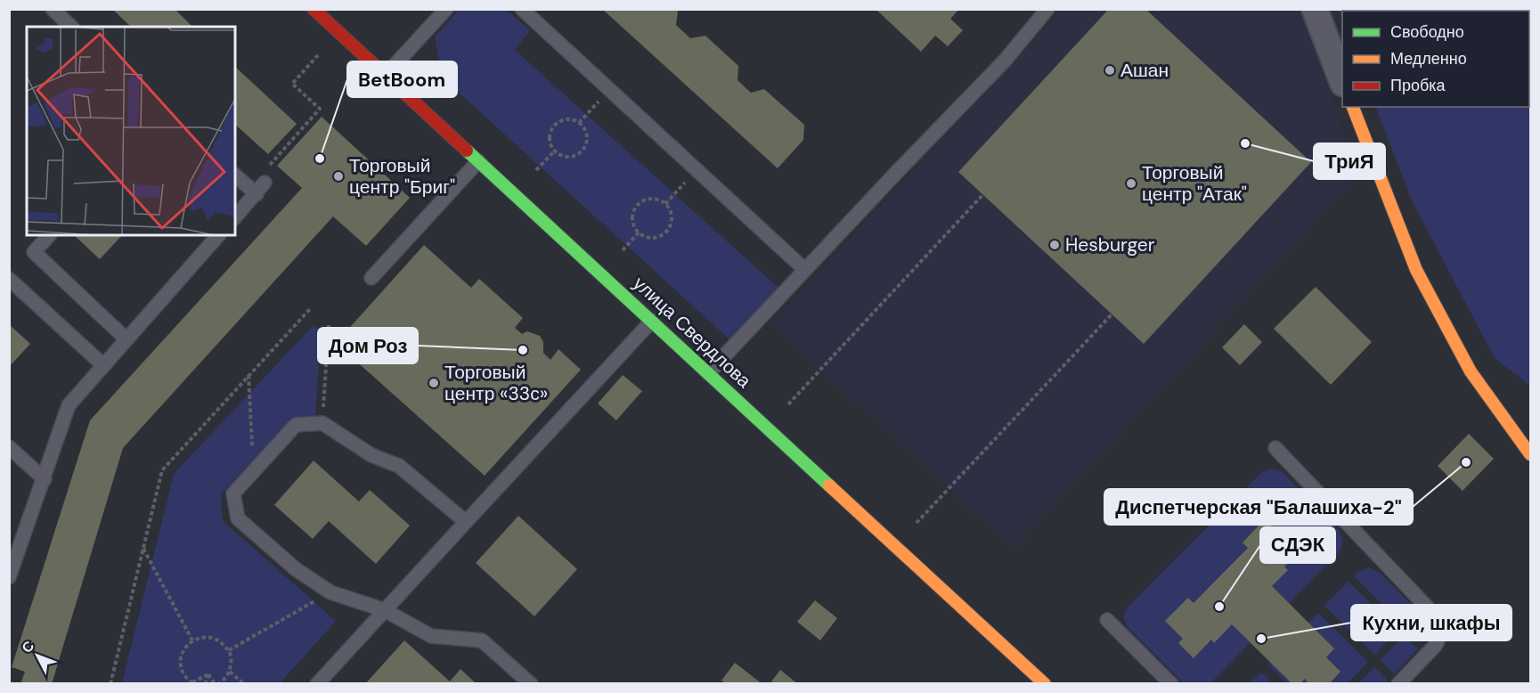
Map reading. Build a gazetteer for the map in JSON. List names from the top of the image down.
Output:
{
  "streets": {
    "main road": ["улица Свердлова"]
  },
  "places": [
    "Ашан",
    "ТриЯ",
    "BetBoom",
    "Торговый центр \"Бриг\"",
    "Торговый центр \"Атак\"",
    "Hesburger",
    "Дом Роз",
    "Торговый центр «33с»",
    "Диспетчерская \"Балашиха-2\"",
    "СДЭК",
    "Кухни, шкафы"
  ],
  "legend": ["Свободно", "Медленно", "Пробка"],
  "north": "top left"
}
